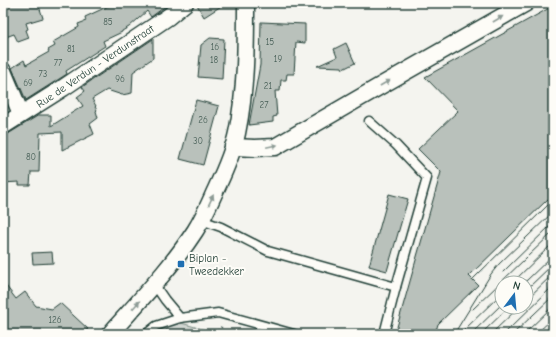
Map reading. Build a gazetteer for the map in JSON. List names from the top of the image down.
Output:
{
  "streets": {
    "street": ["Rue de Verdun - Verdunstraat"]
  },
  "places": {
    "transit": ["Biplan - Tweedekker"]
  },
  "house_numbers": [
    "85",
    "15",
    "16",
    "81",
    "19",
    "18",
    "77",
    "73",
    "96",
    "69",
    "21",
    "27",
    "26",
    "30",
    "80",
    "126"
  ],
  "north": "top"
}
